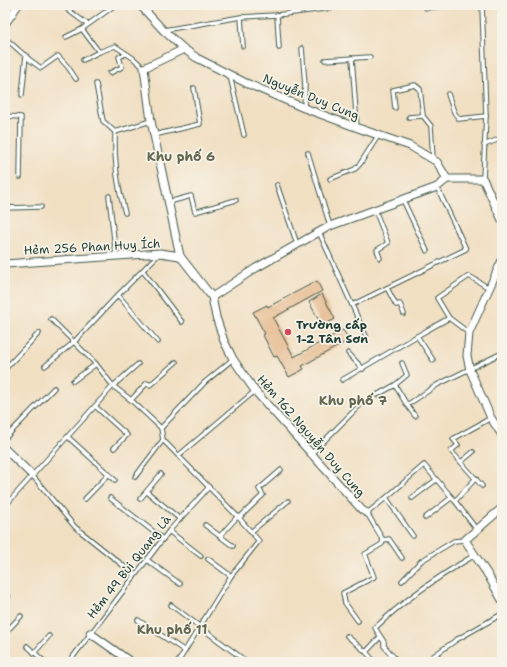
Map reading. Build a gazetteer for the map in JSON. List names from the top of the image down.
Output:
{
  "streets": {
    "street": ["Nguyễn Duy Cung", "Hẻm 256 Phan Huy Ích", "Hẻm 162 Nguyễn Duy Cung"],
    "lane": ["Hẻm 49 Bùi Quang Là"]
  },
  "crossings": [
    ["Hẻm 256 Phan Huy Ích", "Hẻm 162 Nguyễn Duy Cung"]
  ],
  "districts": ["Khu phố 6", "Khu phố 7", "Khu phố 11"],
  "places": ["Trường cấp 1-2 Tân Sơn"]
}
